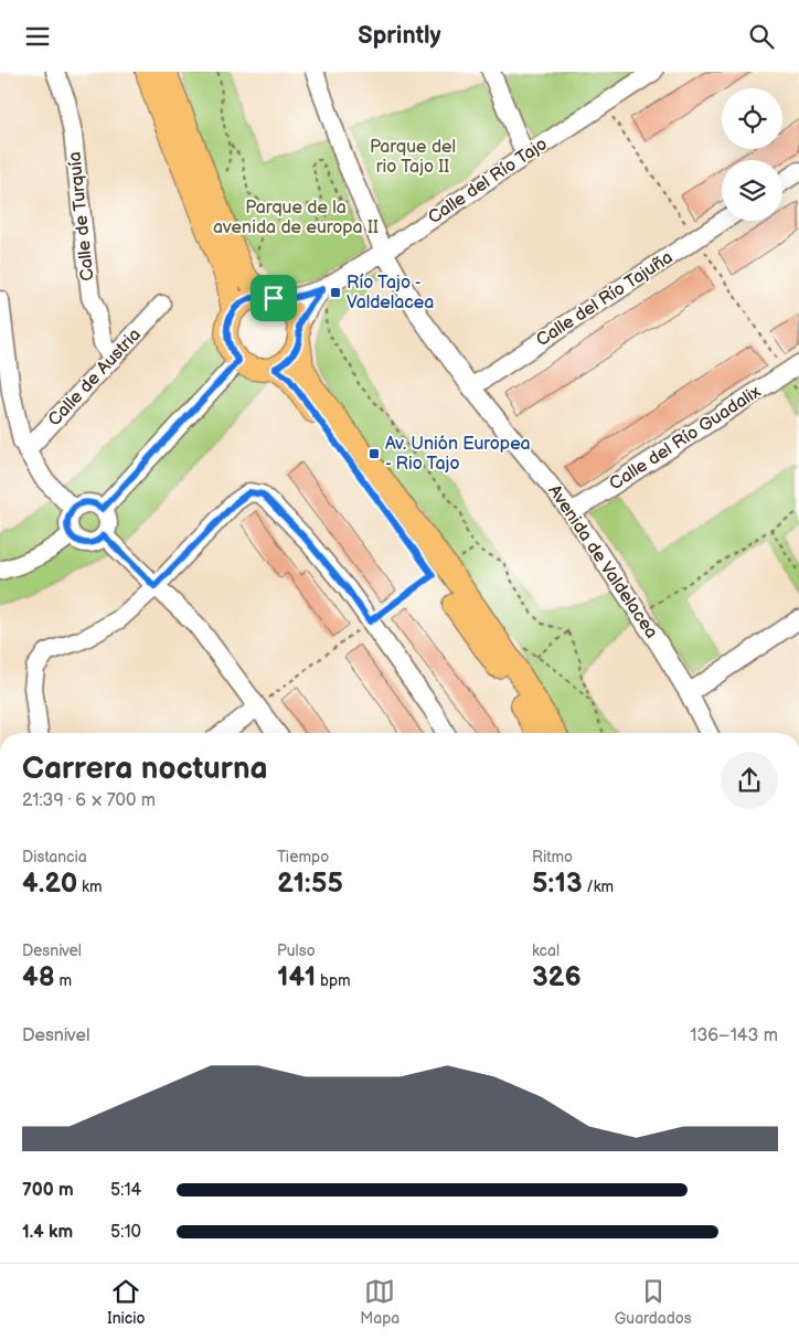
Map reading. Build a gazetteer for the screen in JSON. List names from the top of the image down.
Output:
{
  "streets": {
    "street": [
      "Calle del Río Tajo",
      "Calle de Turquía",
      "Calle del Río Tajuña",
      "Calle de Austria",
      "Calle del Río Guadalix",
      "Avenida de Valdelacea"
    ]
  },
  "crossings": [
    ["Calle del Río Tajo", "Avenida de Valdelacea"],
    ["Calle de Turquía", "Calle de Austria"],
    ["Calle del Río Tajuña", "Avenida de Valdelacea"],
    ["Calle del Río Guadalix", "Avenida de Valdelacea"]
  ],
  "parks": ["Parque del rio Tajo II", "Parque de la avenida de europa II"],
  "places": {
    "transit": ["Río Tajo - Valdelacea", "Av. Unión Europea - Rio Tajo"]
  },
  "page": {
    "header": "Sprintly",
    "heading": ["Carrera nocturna", "21:39 · 6 × 700 m"],
    "stats": [
      ["Distancia", "4.20 km"],
      ["Tiempo", "21:55"],
      ["Ritmo", "5:13 /km"],
      ["Desnivel", "48 m"],
      ["Pulso", "141 bpm"],
      ["kcal", "326"]
    ],
    "chart": ["Desnivel", "136–143 m"],
    "list": [
      {
        "name": "700 m",
        "note": "5:14"
      },
      {
        "name": "1.4 km",
        "note": "5:10"
      }
    ],
    "tabs": ["Inicio", "Mapa", "Guardados"]
  }
}
